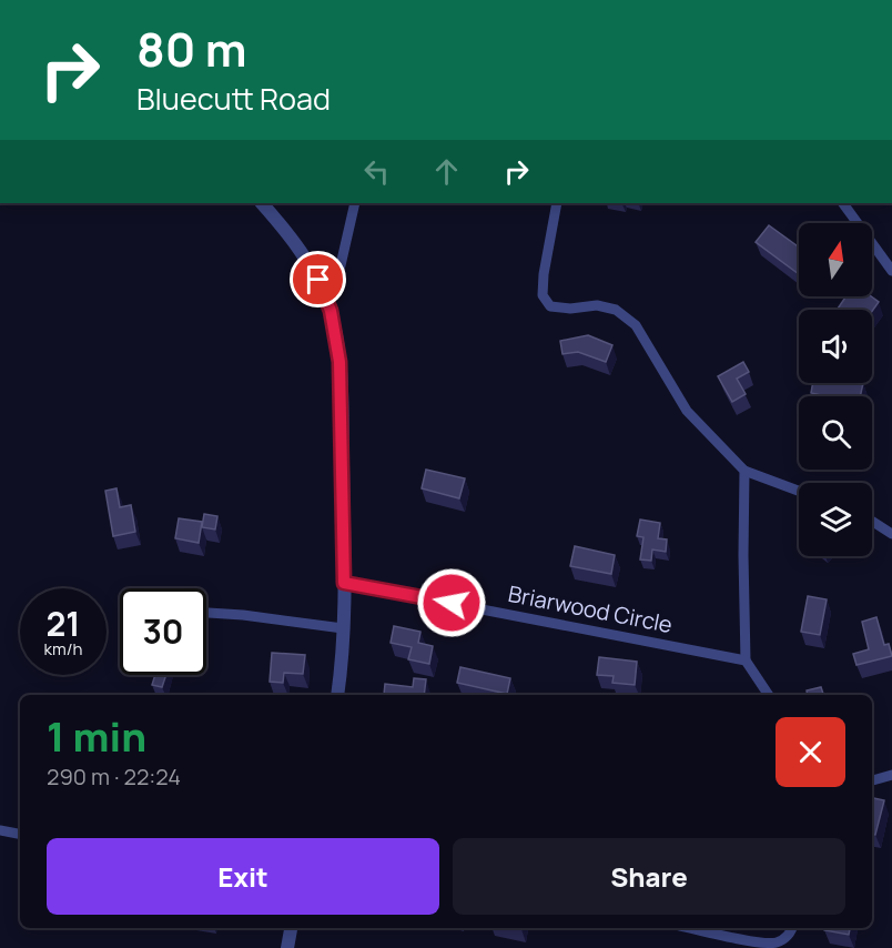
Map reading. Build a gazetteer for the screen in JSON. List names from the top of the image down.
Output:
{
  "streets": {
    "street": ["Briarwood Circle"]
  },
  "north": "top",
  "page": {
    "turn": ["80 m", "Bluecutt Road"],
    "speed": "21 km/h",
    "limit": "30",
    "heading": ["1 min", "290 m · 22:24"],
    "buttons": ["Exit", "Share"]
  }
}
